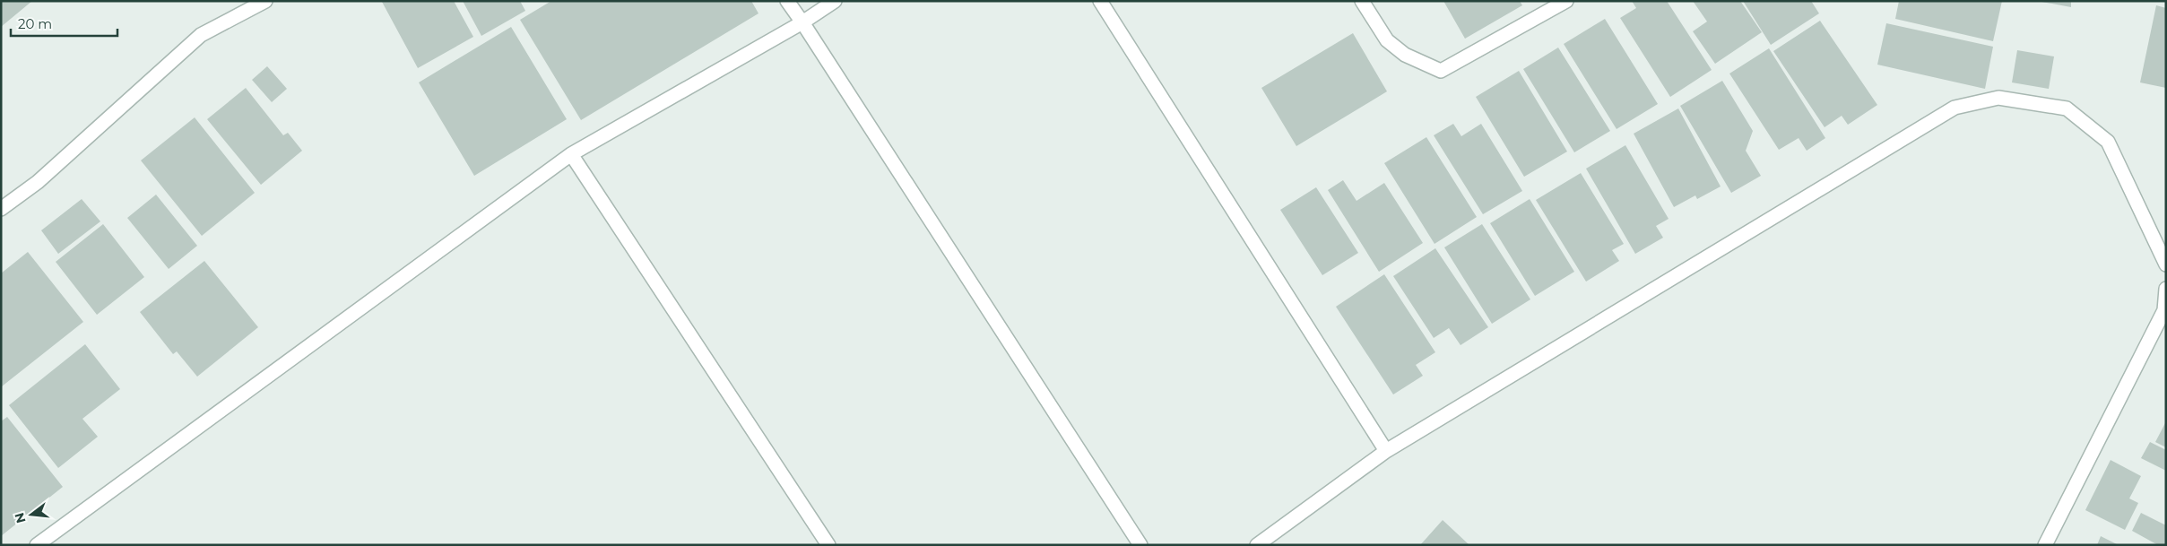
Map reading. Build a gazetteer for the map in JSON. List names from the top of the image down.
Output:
{
  "scale_bar": "20 m",
  "north": "left"
}
